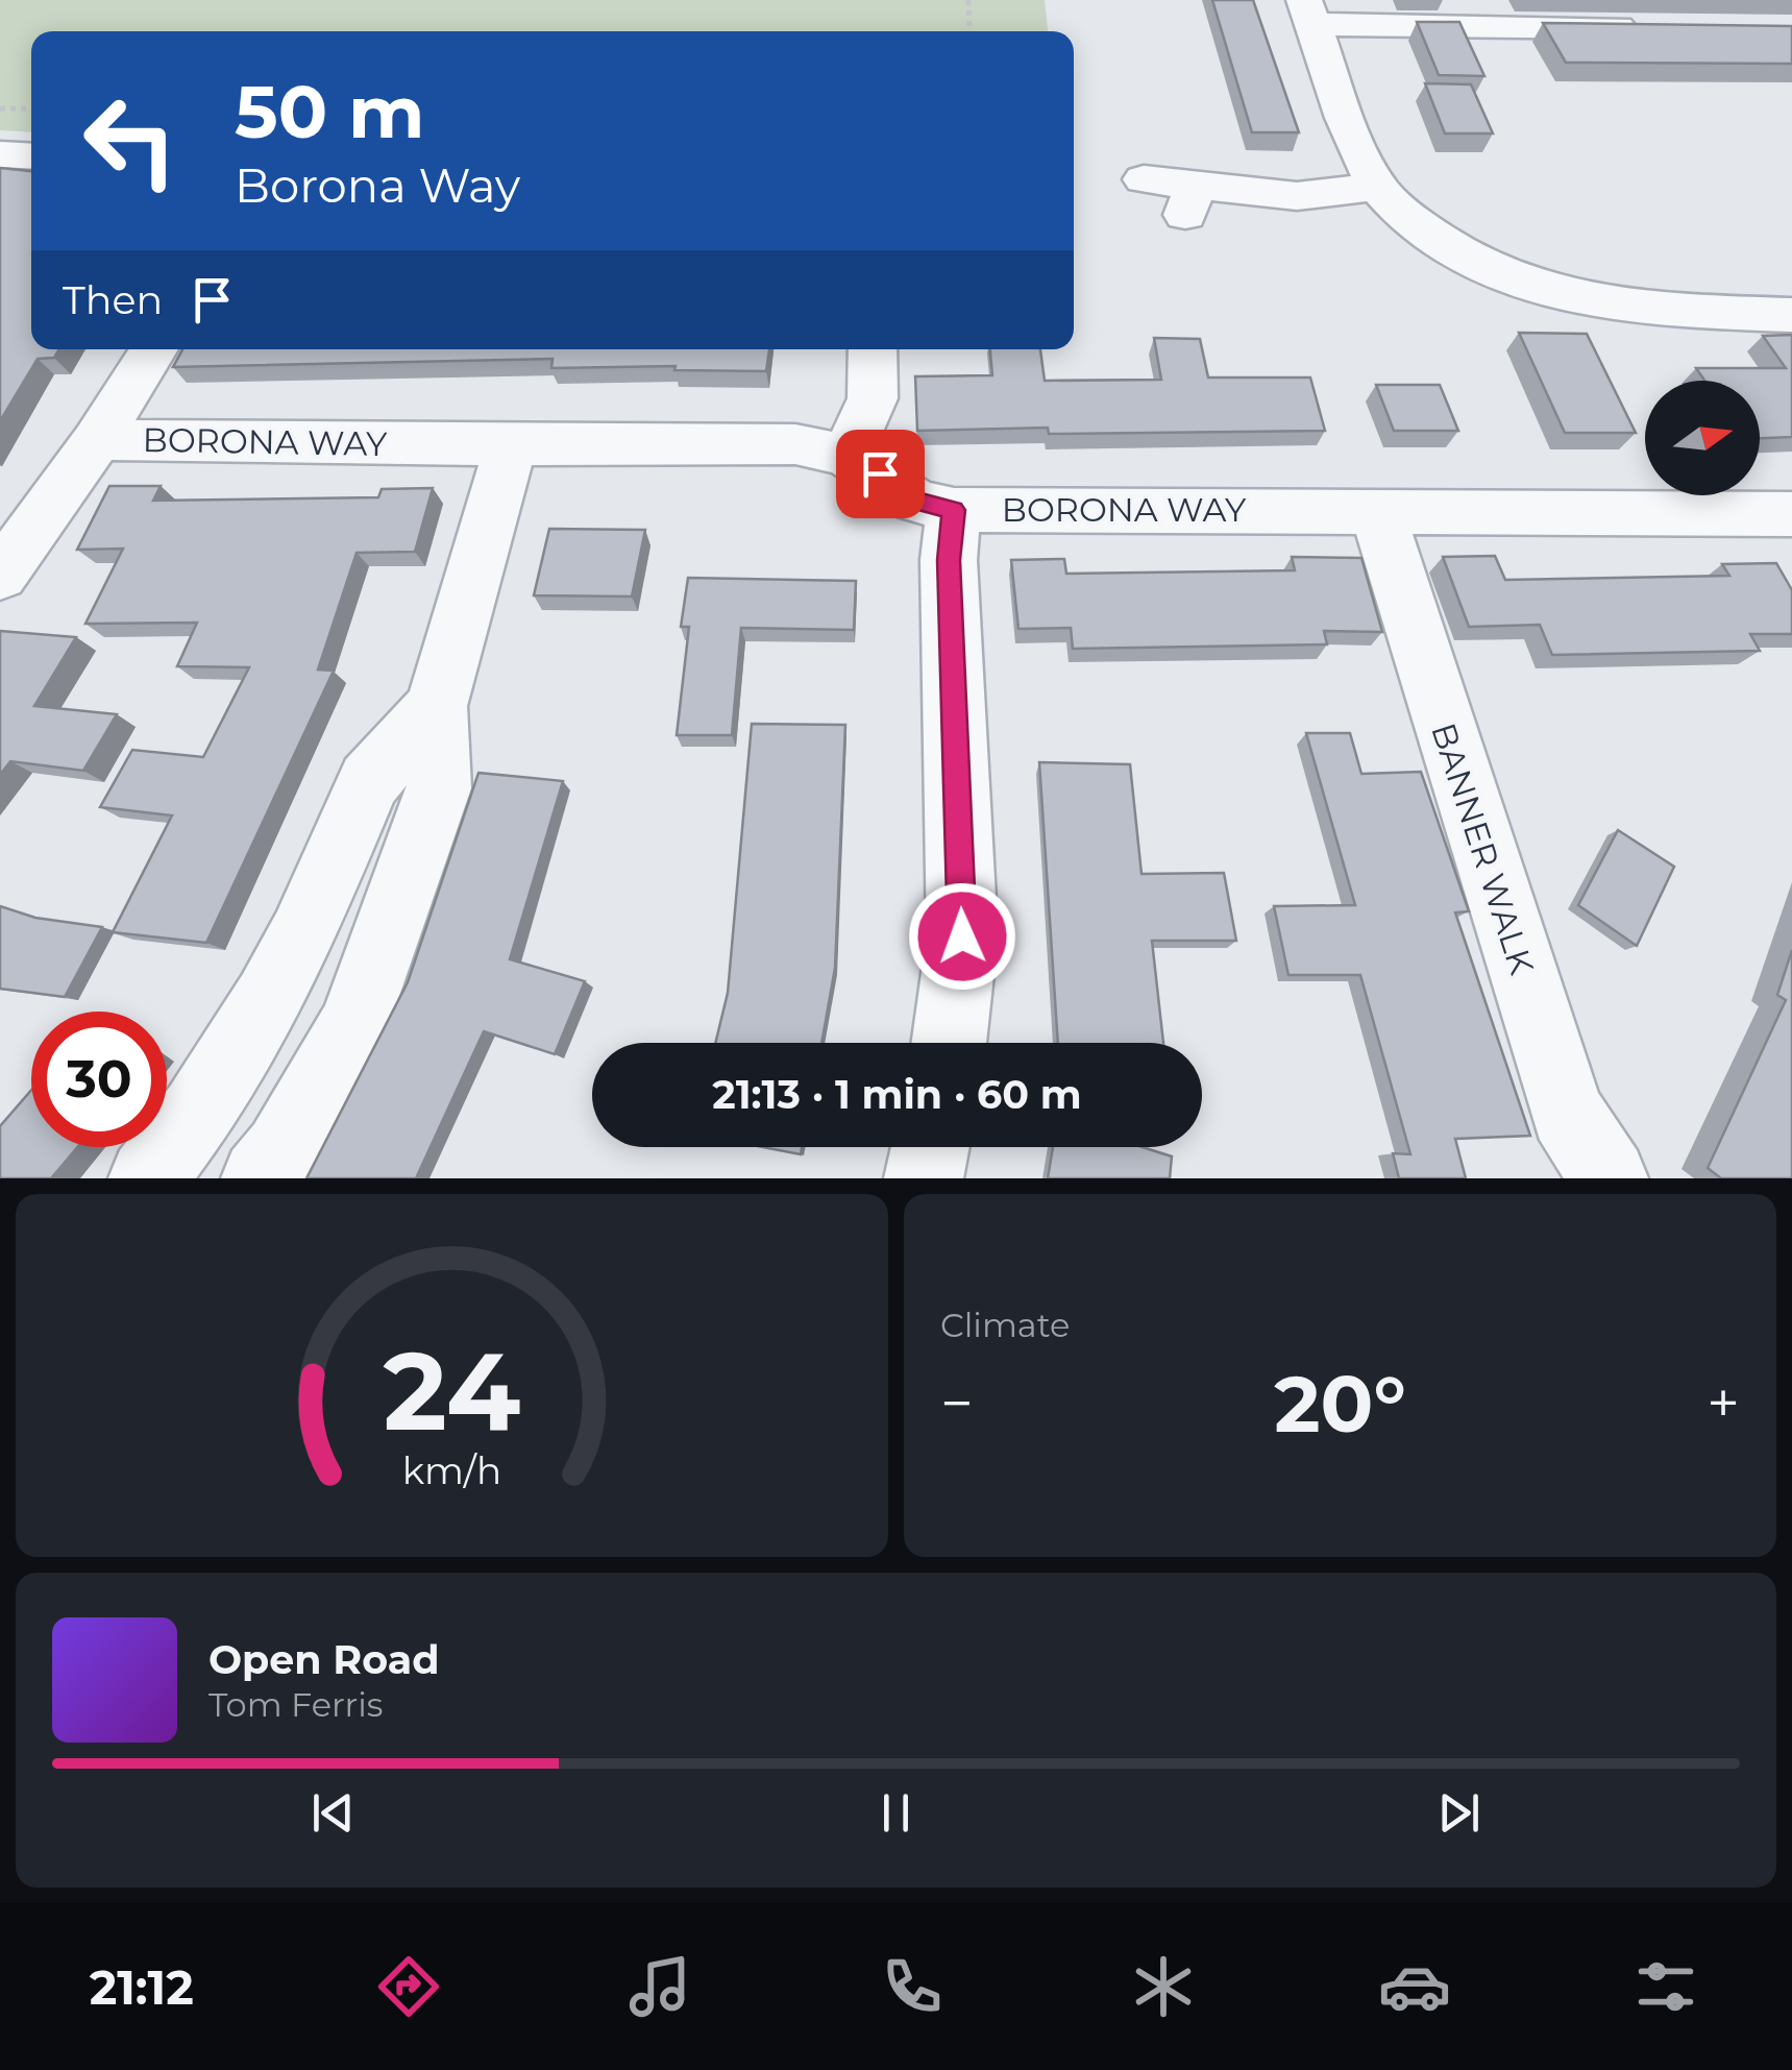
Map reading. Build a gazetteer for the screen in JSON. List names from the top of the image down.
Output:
{
  "streets": {
    "street": ["BORONA WAY", "BANNER WALK"]
  },
  "crossings": [
    ["BORONA WAY", "BANNER WALK"]
  ],
  "north": "right",
  "page": {
    "turn": ["50 m", "Borona Way"],
    "then": "Then",
    "limit": "30",
    "trip": "21:13 · 1 min · 60 m",
    "tile": "Climate",
    "heat": ["−", "20°", "+"],
    "song": ["Open Road", "Tom Ferris"],
    "tabs": "21:12",
    "gauge": ["24", "km/h"]
  }
}
